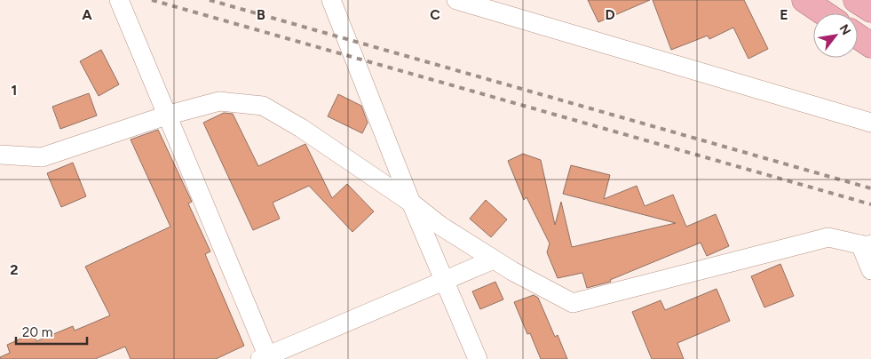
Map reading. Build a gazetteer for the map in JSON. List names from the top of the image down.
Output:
{
  "scale_bar": "20 m",
  "north": "top right",
  "grid": {
    "columns": [
      "A",
      "B",
      "C",
      "D",
      "E"
    ],
    "rows": ["1", "2"]
  }
}
